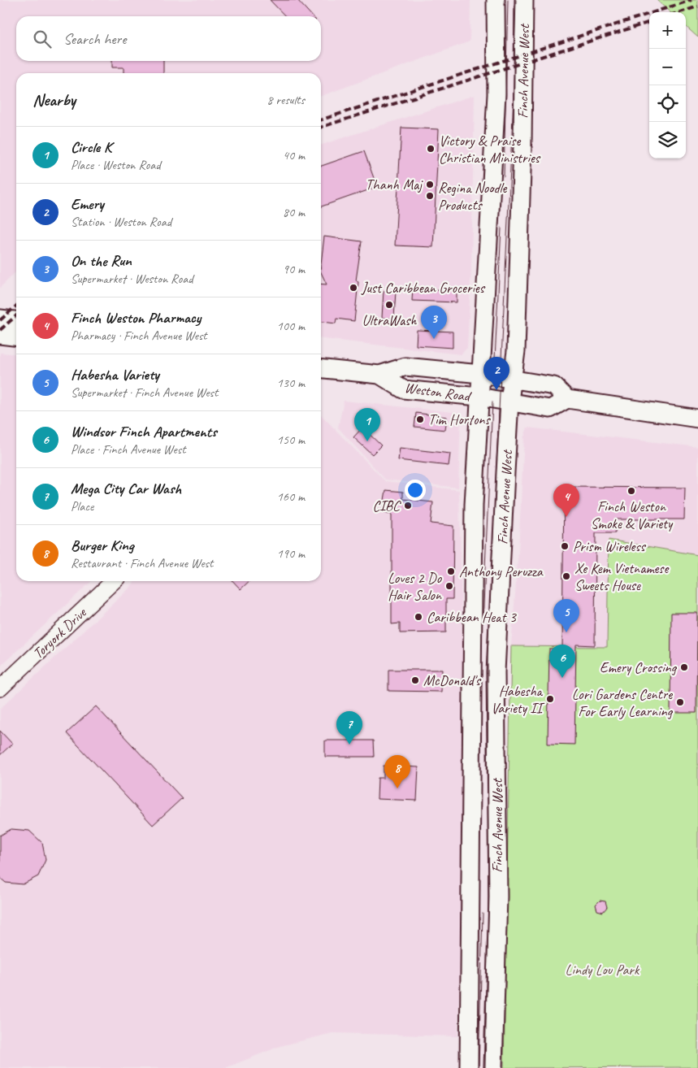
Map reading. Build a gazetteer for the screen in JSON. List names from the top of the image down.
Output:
{
  "streets": {
    "main road": ["Finch Avenue West", "Weston Road"],
    "street": ["Toryork Drive"]
  },
  "crossings": [
    ["Finch Avenue West", "Weston Road"]
  ],
  "parks": ["Lindy Lou Park"],
  "places": [
    "Victory & Praise Christian Ministries",
    "Thanh Maj",
    "Regina Noodle Products",
    "Just Caribbean Groceries",
    "UltraWash",
    "Tim Hortons",
    "Finch Weston Smoke & Variety",
    "CIBC",
    "Prism Wireless",
    "Anthony Peruzza",
    "Xe Kem Vietnamese Sweets House",
    "Loves 2 Do Hair Salon",
    "Caribbean Heat 3",
    "Emery Crossing",
    "McDonald's",
    "Habesha Variety II",
    "Lori Gardens Centre For Early Learning"
  ],
  "page": {
    "map_buttons": ["+", "−"],
    "search": "Search here",
    "heading": ["Nearby", "8 results"],
    "list": [
      {
        "mark": "1",
        "name": "Circle K",
        "note": "Place · Weston Road",
        "value": "40 m"
      },
      {
        "mark": "2",
        "name": "Emery",
        "note": "Station · Weston Road",
        "value": "80 m"
      },
      {
        "mark": "3",
        "name": "On the Run",
        "note": "Supermarket · Weston Road",
        "value": "90 m"
      },
      {
        "mark": "4",
        "name": "Finch Weston Pharmacy",
        "note": "Pharmacy · Finch Avenue West",
        "value": "100 m"
      },
      {
        "mark": "5",
        "name": "Habesha Variety",
        "note": "Supermarket · Finch Avenue West",
        "value": "130 m"
      },
      {
        "mark": "6",
        "name": "Windsor Finch Apartments",
        "note": "Place · Finch Avenue West",
        "value": "150 m"
      },
      {
        "mark": "7",
        "name": "Mega City Car Wash",
        "note": "Place",
        "value": "160 m"
      },
      {
        "mark": "8",
        "name": "Burger King",
        "note": "Restaurant · Finch Avenue West",
        "value": "190 m"
      }
    ],
    "pins": [
      "3",
      "2",
      "1",
      "4",
      "5",
      "6",
      "7",
      "8"
    ]
  }
}
